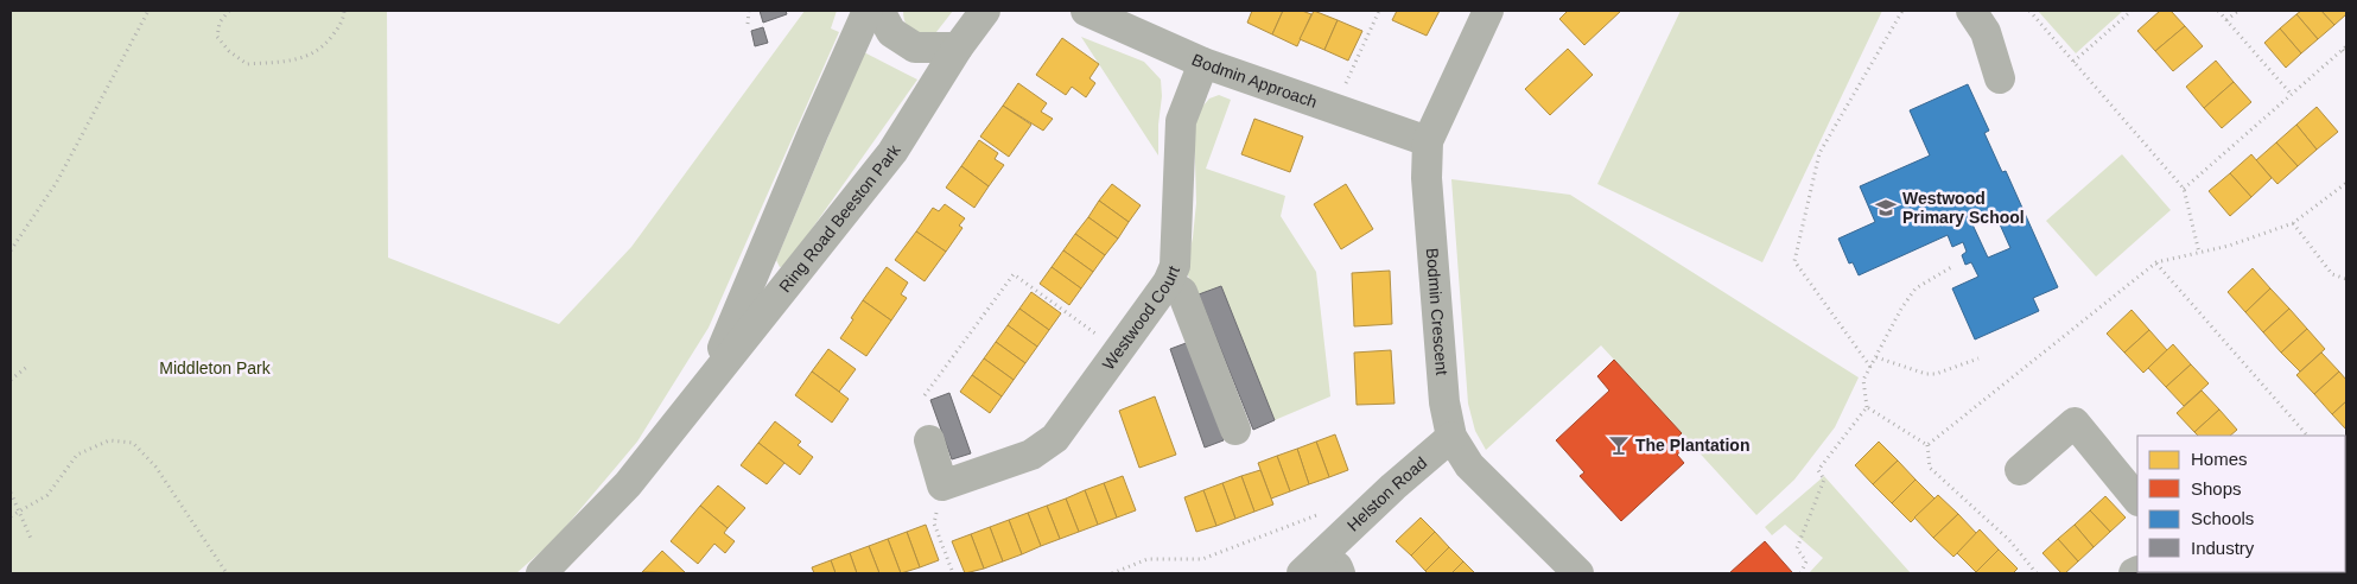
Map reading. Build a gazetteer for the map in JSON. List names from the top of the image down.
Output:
{
  "streets": {
    "street": [
      "Bodmin Approach",
      "Ring Road Beeston Park",
      "Bodmin Crescent",
      "Westwood Court",
      "Helston Road"
    ]
  },
  "crossings": [
    ["Bodmin Approach", "Bodmin Crescent"],
    ["Bodmin Approach", "Westwood Court"],
    ["Bodmin Crescent", "Helston Road"]
  ],
  "parks": ["Middleton Park"],
  "places": {
    "school or university": ["Westwood Primary School"],
    "bar": ["The Plantation"]
  },
  "legend": [
    "Homes",
    "Shops",
    "Schools",
    "Industry"
  ]
}
